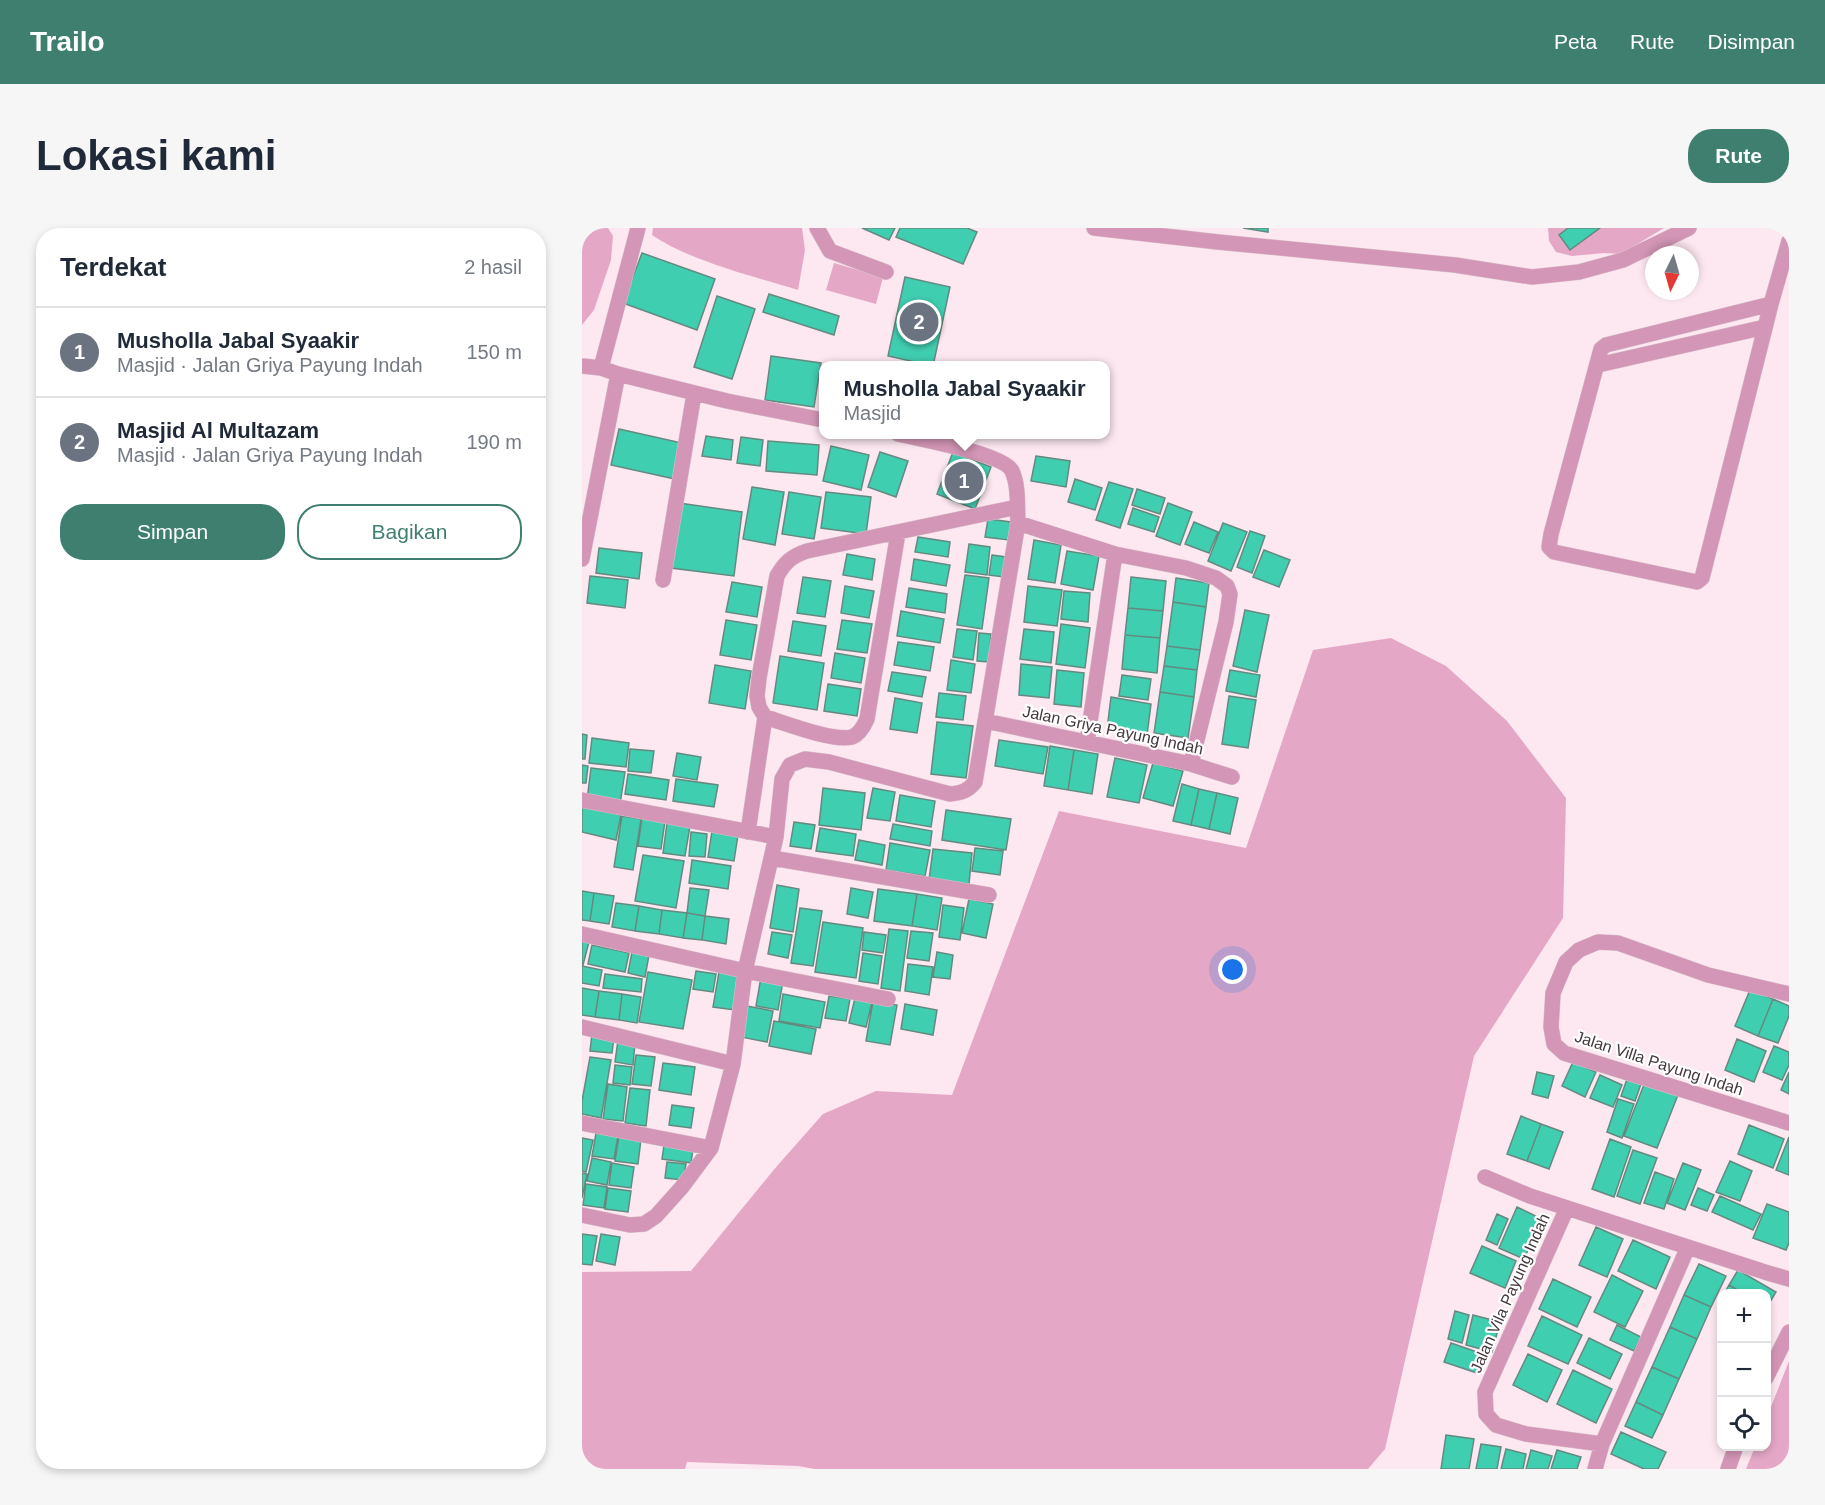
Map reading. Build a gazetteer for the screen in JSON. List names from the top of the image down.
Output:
{
  "streets": {
    "street": ["Jalan Griya Payung Indah", "Jalan Villa Payung Indah", "Jalan Vila Payung Indah"]
  },
  "north": "bottom",
  "page": {
    "header": "Trailo",
    "nav": ["Peta", "Rute", "Disimpan"],
    "buttons": [
      "Rute",
      ["Simpan", "Bagikan"]
    ],
    "title": "Lokasi kami",
    "heading": ["Terdekat", "2 hasil"],
    "pins": ["2", "1"],
    "list": [
      {
        "mark": "1",
        "name": "Musholla Jabal Syaakir",
        "note": "Masjid · Jalan Griya Payung Indah",
        "value": "150 m"
      },
      {
        "mark": "2",
        "name": "Masjid Al Multazam",
        "note": "Masjid · Jalan Griya Payung Indah",
        "value": "190 m"
      }
    ],
    "popup": ["Musholla Jabal Syaakir", "Masjid"],
    "map_buttons": ["+", "−"]
  }
}
